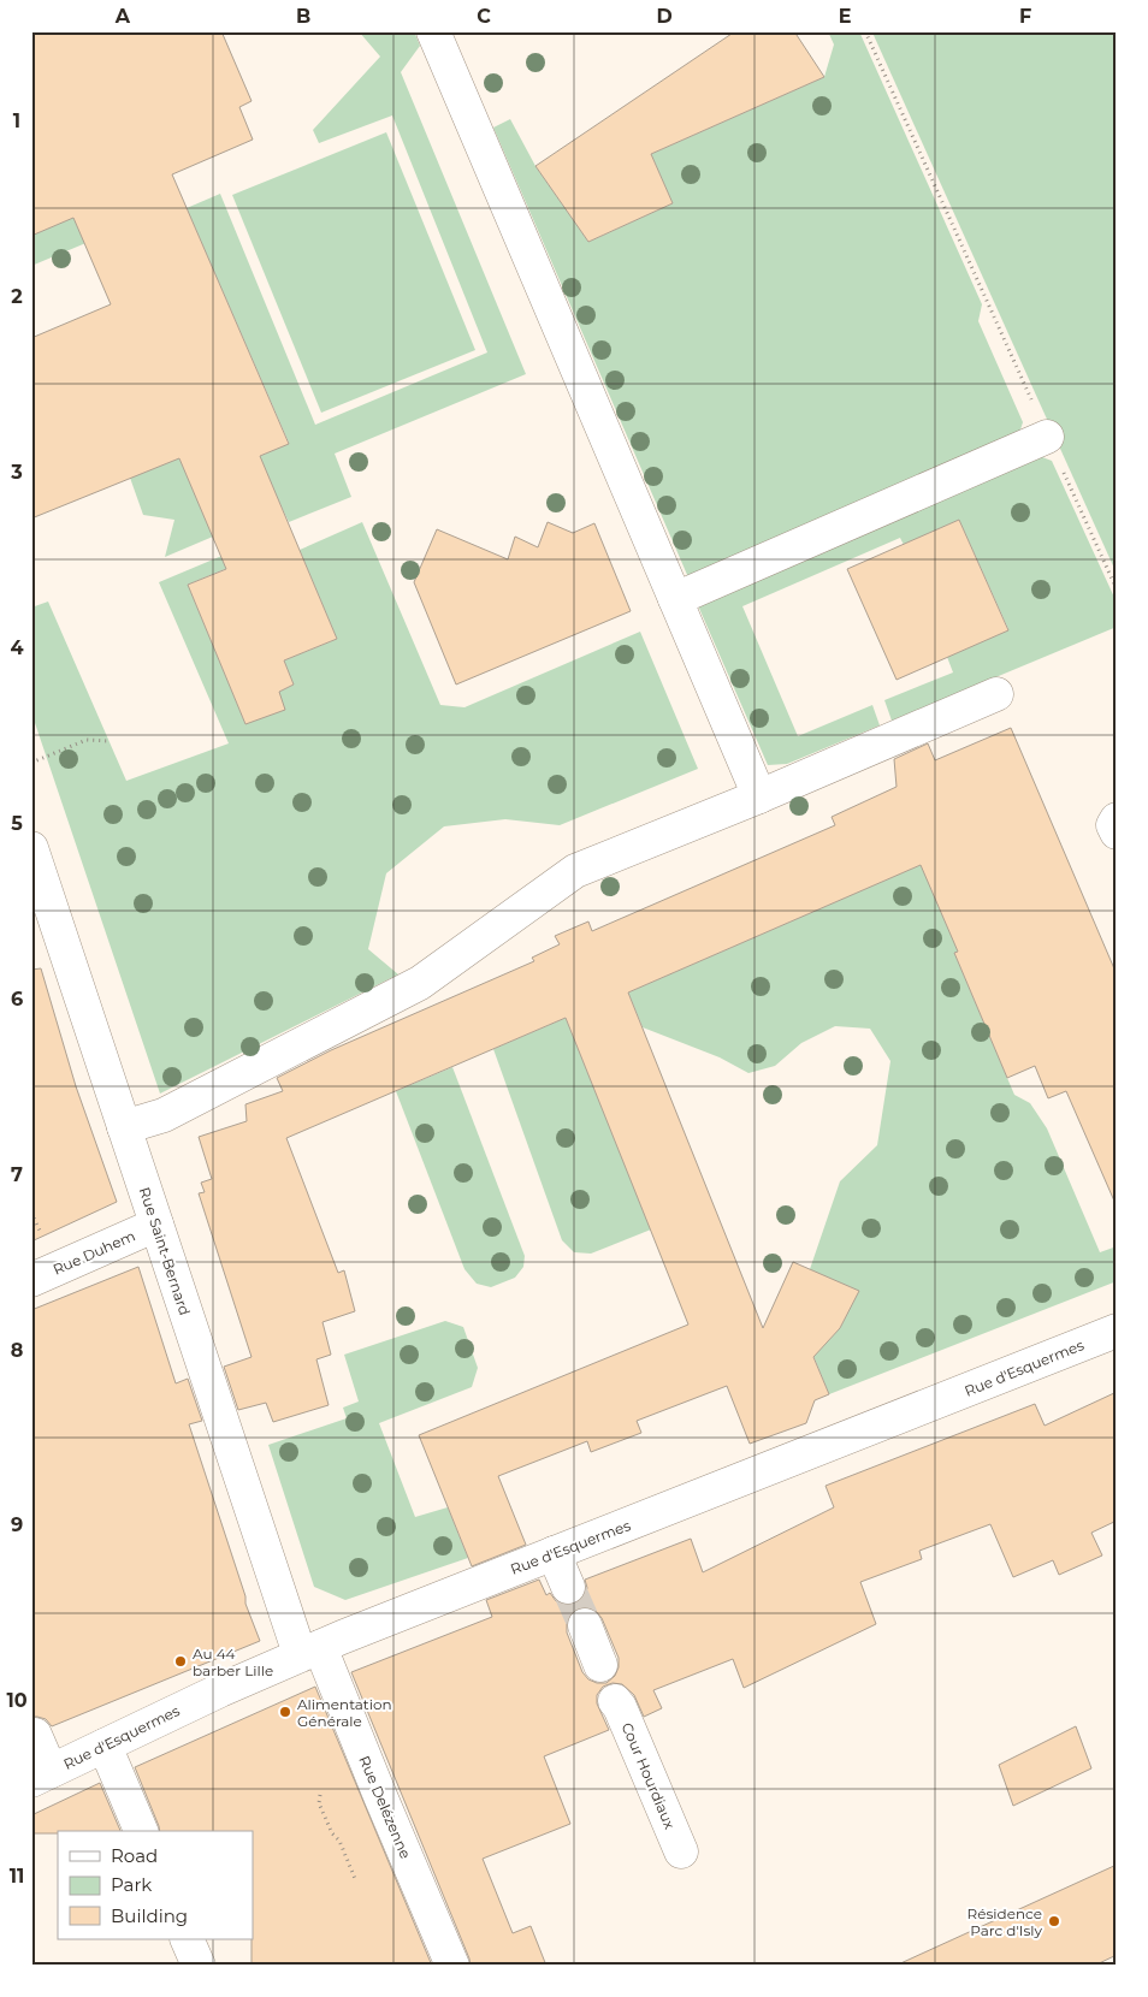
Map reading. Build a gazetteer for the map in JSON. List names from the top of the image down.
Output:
{
  "streets": {
    "street": [
      "Rue Saint-Bernard",
      "Rue Duhem",
      "Rue d'Esquermes",
      "Cour Hourdiaux",
      "Rue Delézenne"
    ]
  },
  "crossings": [
    ["Rue Saint-Bernard", "Rue Duhem"],
    ["Rue Saint-Bernard", "Rue d'Esquermes"],
    ["Rue Saint-Bernard", "Rue Delézenne"],
    ["Rue d'Esquermes", "Rue Delézenne"]
  ],
  "places": ["Au 44 barber Lille", "Alimentation Générale", "Résidence Parc d'Isly"],
  "legend": ["Road", "Park", "Building"],
  "grid": {
    "columns": [
      "A",
      "B",
      "C",
      "D",
      "E",
      "F"
    ],
    "rows": [
      "1",
      "2",
      "3",
      "4",
      "5",
      "6",
      "7",
      "8",
      "9",
      "10",
      "11"
    ]
  }
}
